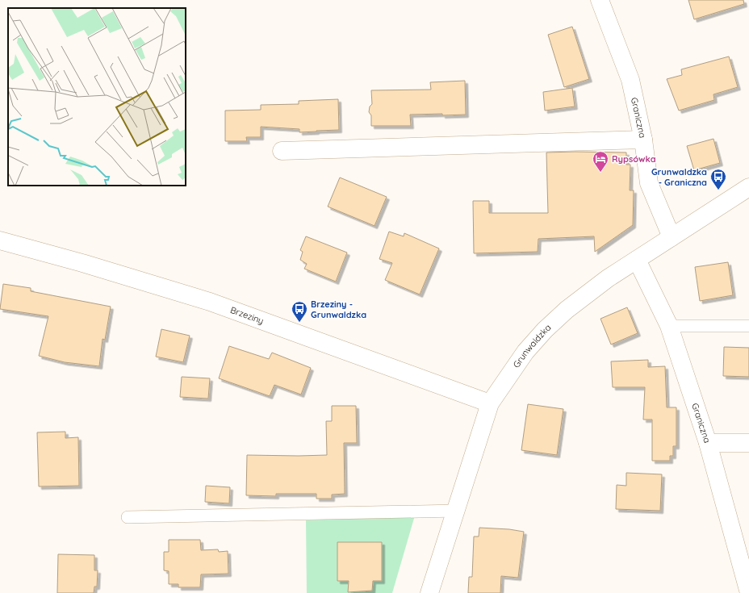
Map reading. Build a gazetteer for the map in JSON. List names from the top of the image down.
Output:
{
  "streets": {
    "street": ["Graniczna", "Brzeziny", "Grunwaldzka"]
  },
  "crossings": [
    ["Graniczna", "Grunwaldzka"],
    ["Brzeziny", "Grunwaldzka"]
  ],
  "places": {
    "hotel": ["Rypsówka"],
    "bus stop": ["Grunwaldzka - Graniczna", "Brzeziny - Grunwaldzka"]
  }
}
